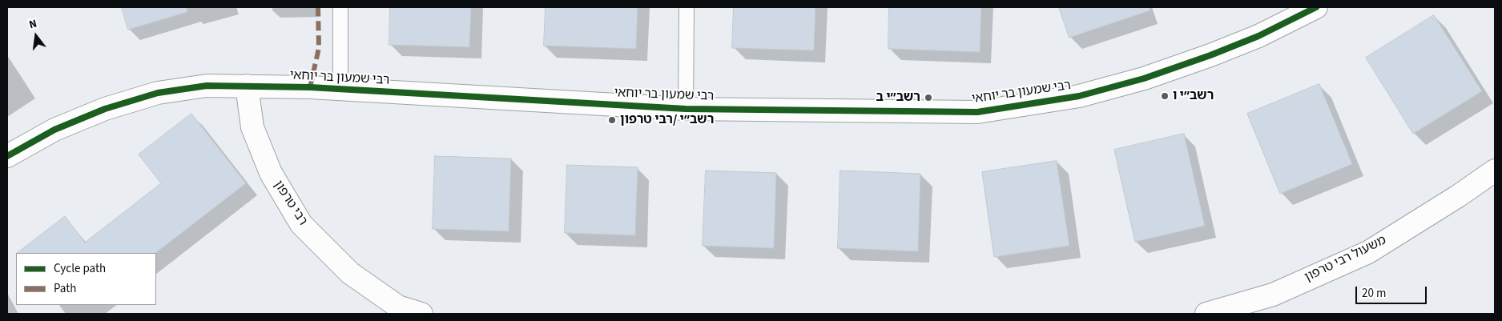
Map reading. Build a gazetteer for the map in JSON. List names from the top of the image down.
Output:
{
  "streets": {
    "street": ["רבי שמעון בר יוחאי", "רבי טרפון", "משעול רבי טרפון"]
  },
  "crossings": [
    ["רבי שמעון בר יוחאי", "רבי טרפון"]
  ],
  "places": ["רשב״י ו", "רשב״י ב", "רשב״י /רבי טרפון"],
  "legend": ["Cycle path", "Path"],
  "scale_bar": "20 m",
  "north": "top"
}
